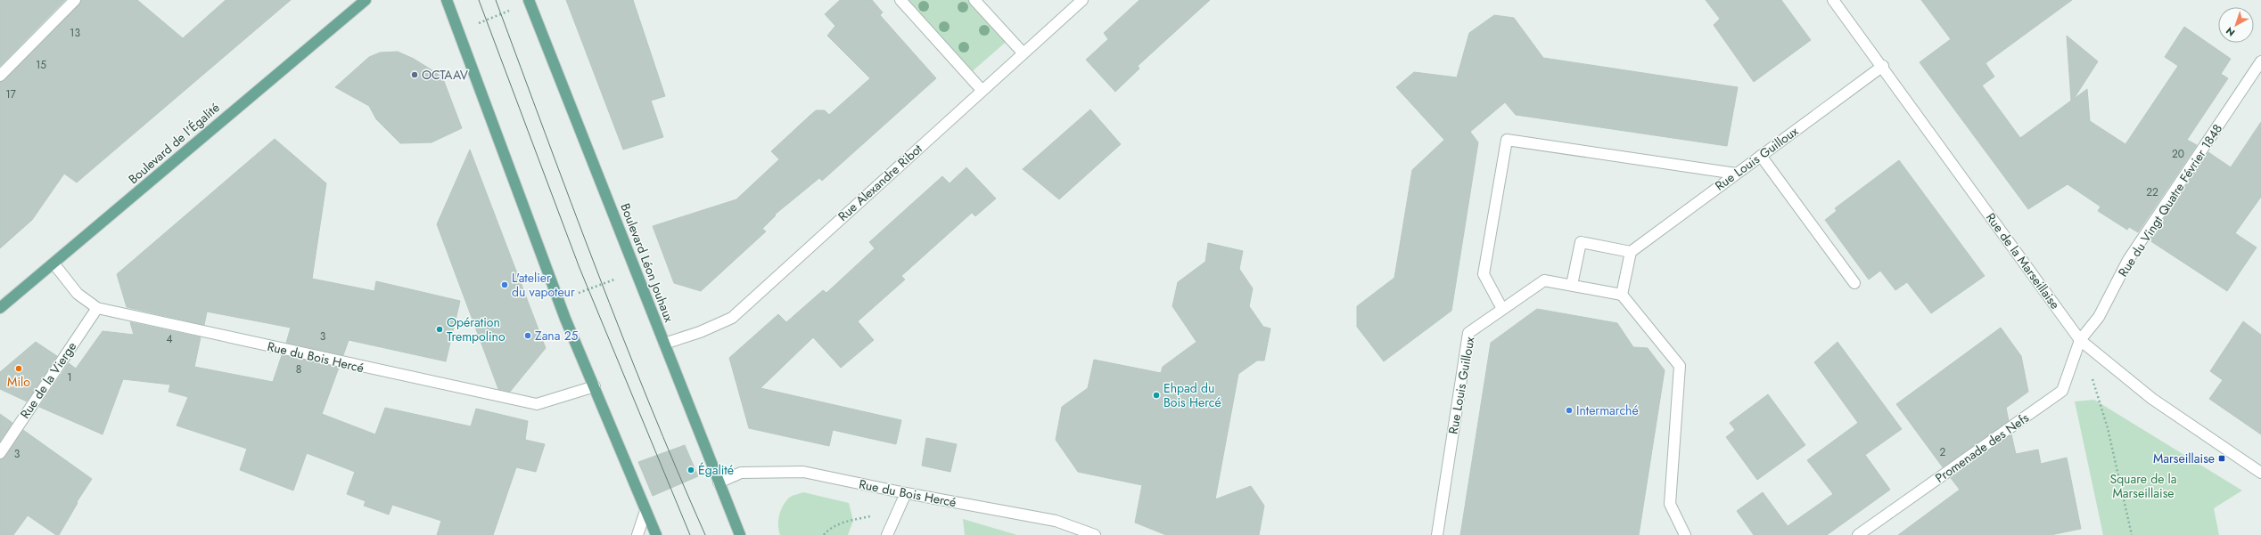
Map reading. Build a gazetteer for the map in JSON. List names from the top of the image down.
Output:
{
  "streets": {
    "main road": ["Boulevard de l'Égalité", "Boulevard Léon Jouhaux"],
    "street": [
      "Rue Louis Guilloux",
      "Rue Alexandre Ribot",
      "Rue du Vingt Quatre Février 1848",
      "Rue de la Marseillaise",
      "Rue du Bois Hercé",
      "Rue de la Vierge",
      "Promenade des Nefs"
    ]
  },
  "crossings": [
    ["Boulevard de l'Égalité", "Rue du Bois Hercé"],
    ["Rue Louis Guilloux", "Rue de la Marseillaise"],
    ["Rue Alexandre Ribot", "Boulevard Léon Jouhaux"],
    ["Rue du Vingt Quatre Février 1848", "Rue de la Marseillaise"],
    ["Rue du Vingt Quatre Février 1848", "Promenade des Nefs"],
    ["Rue de la Marseillaise", "Promenade des Nefs"],
    ["Boulevard Léon Jouhaux", "Rue du Bois Hercé"],
    ["Rue du Bois Hercé", "Rue de la Vierge"]
  ],
  "parks": ["Square de la Marseillaise"],
  "places": {
    "other": [
      "OCTAAV",
      "L'atelier du vapoteur",
      "Opération Trempolino",
      "Zana 25",
      "Milo",
      "Ehpad du Bois Hercé",
      "Intermarché",
      "Égalité"
    ],
    "transit": ["Marseillaise"]
  },
  "house_numbers": [
    "13",
    "15",
    "17",
    "20",
    "22",
    "3",
    "4",
    "8",
    "1",
    "2",
    "3"
  ],
  "north": "bottom left"
}
